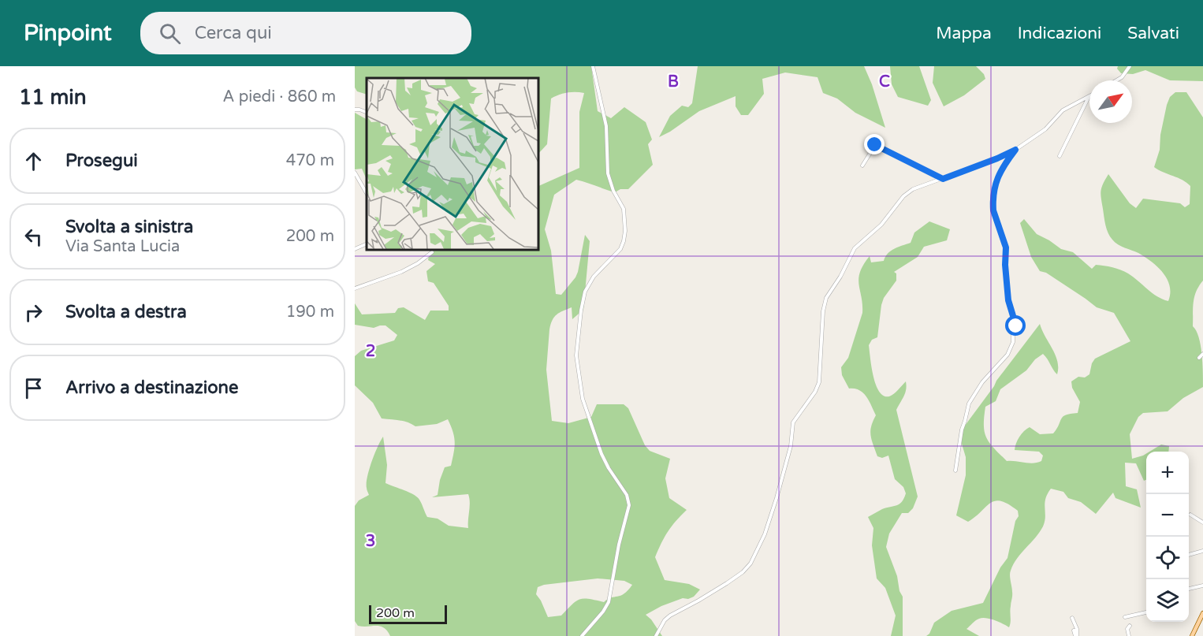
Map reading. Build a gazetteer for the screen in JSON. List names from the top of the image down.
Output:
{
  "scale_bar": "200 m",
  "north": "top right",
  "page": {
    "header": "Pinpoint",
    "search": "Cerca qui",
    "nav": ["Mappa", "Indicazioni", "Salvati"],
    "heading": ["11 min", "A piedi · 860 m"],
    "list": [
      ["Prosegui", "470 m"],
      ["Svolta a sinistra", "Via Santa Lucia", "200 m"],
      ["Svolta a destra", "190 m"],
      "Arrivo a destinazione"
    ],
    "map_buttons": ["+", "−"],
    "scale": "200 m"
  },
  "grid": {
    "columns": ["B", "C"],
    "rows": ["2", "3"]
  }
}
